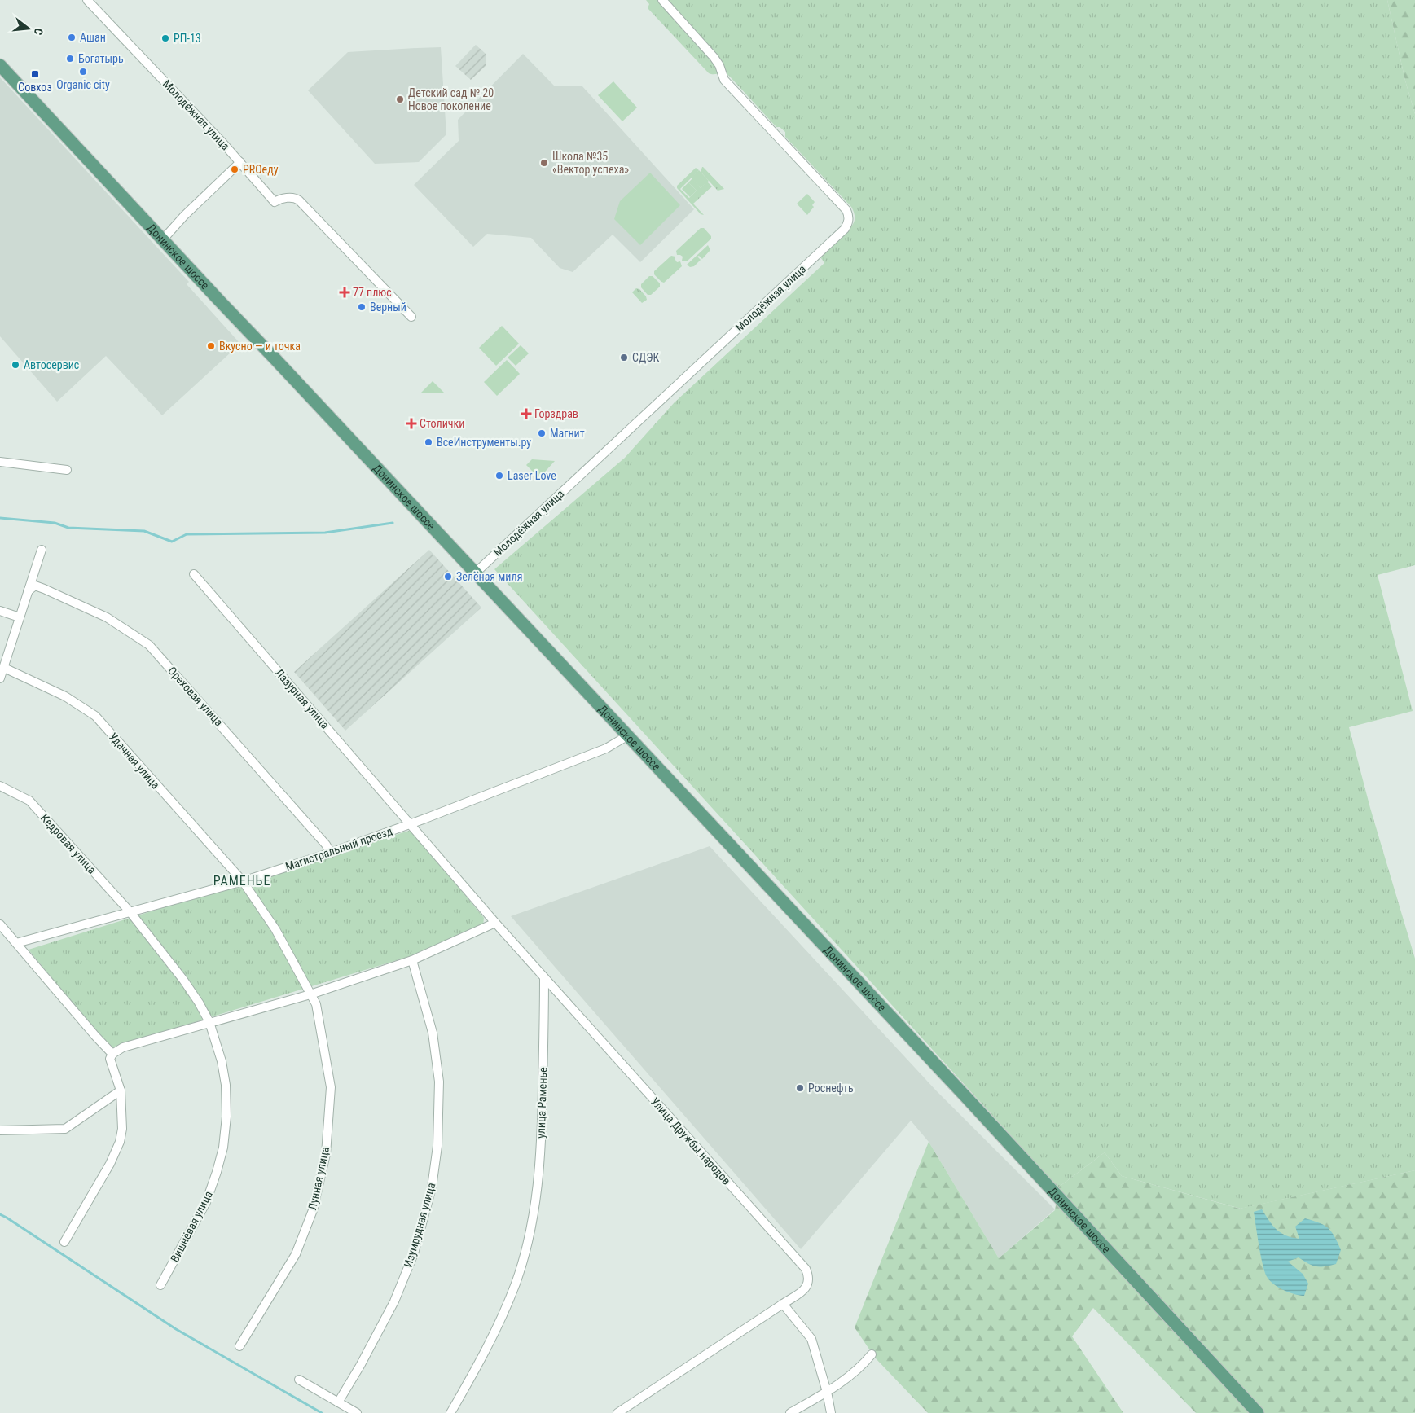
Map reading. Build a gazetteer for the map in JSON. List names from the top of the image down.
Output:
{
  "streets": {
    "main road": ["Донинское шоссе"],
    "street": [
      "Молодёжная улица",
      "Ореховая улица",
      "Лазурная улица",
      "Удачная улица",
      "Кедровая улица",
      "Магистральный проезд",
      "улица Раменье",
      "Улица Дружбы народов",
      "Лунная улица",
      "Изумрудная улица",
      "Вишнёвая улица"
    ]
  },
  "crossings": [
    ["Молодёжная улица", "Донинское шоссе"],
    ["Донинское шоссе", "Магистральный проезд"],
    ["Ореховая улица", "Магистральный проезд"],
    ["Лазурная улица", "Магистральный проезд"],
    ["Удачная улица", "Магистральный проезд"],
    ["Удачная улица", "Лунная улица"],
    ["Кедровая улица", "Магистральный проезд"],
    ["Кедровая улица", "Вишнёвая улица"],
    ["улица Раменье", "Улица Дружбы народов"]
  ],
  "districts": ["РАМЕНЬЕ"],
  "places": {
    "other": [
      "Ашан",
      "РП-13",
      "Богатырь",
      "Organic city",
      "Детский сад № 20 Новое поколение",
      "Школа №35 «Вектор успеха»",
      "PROеду",
      "Верный",
      "Вкусно — и точка",
      "СДЭК",
      "Автосервис",
      "Магнит",
      "ВсеИнструменты.ру",
      "Laser Love",
      "Зелёная миля",
      "Роснефть"
    ],
    "transit": ["Совхоз"],
    "health": ["77 плюс", "Горздрав", "Столички"]
  },
  "north": "right"
}
